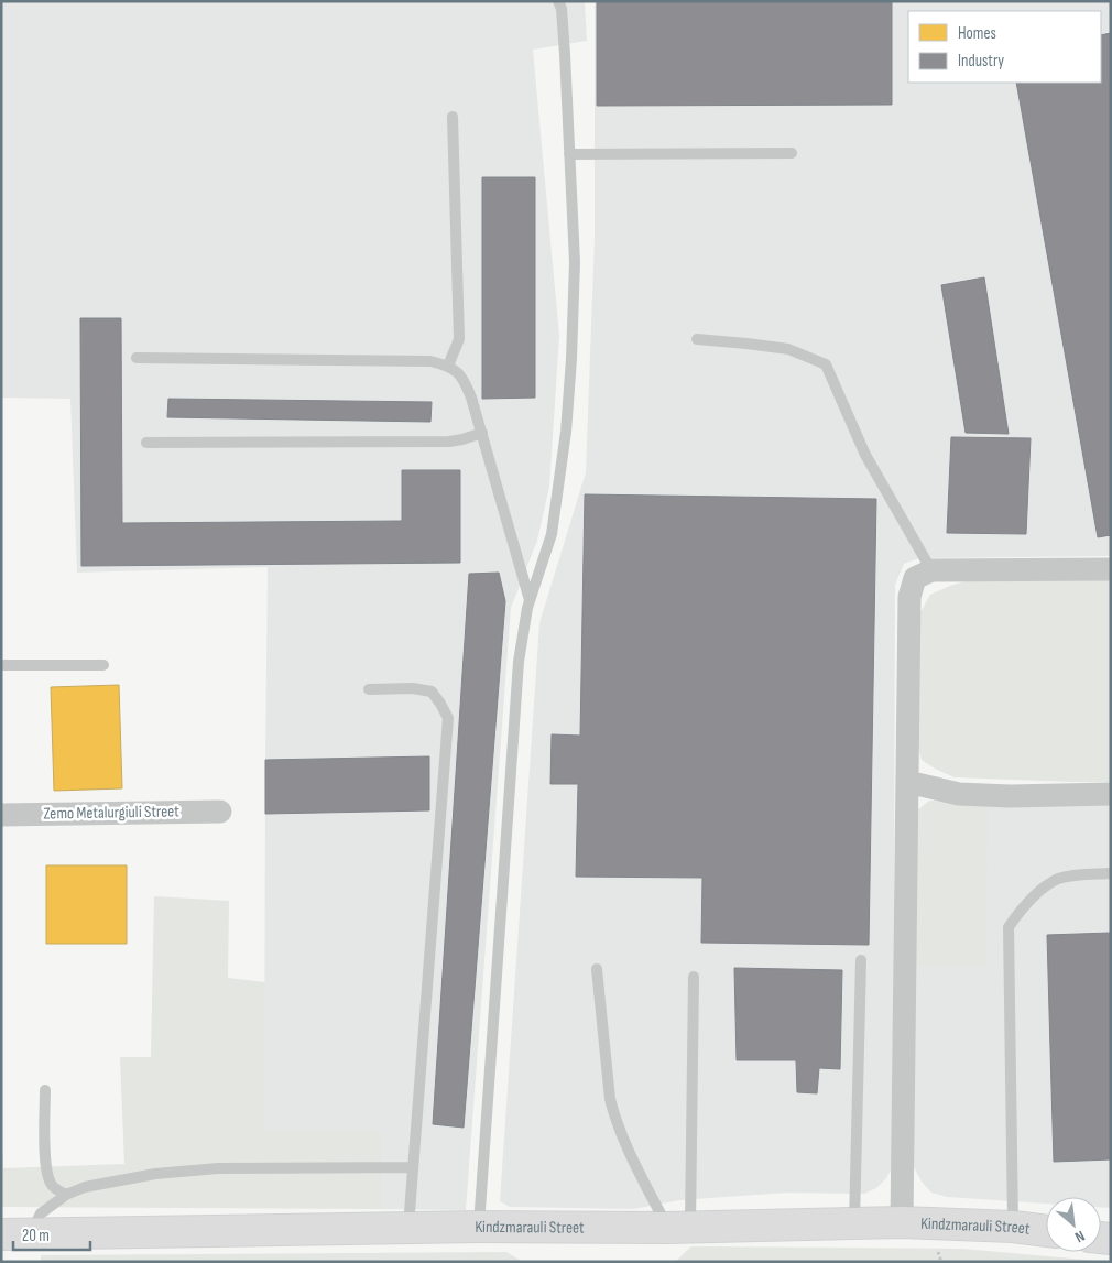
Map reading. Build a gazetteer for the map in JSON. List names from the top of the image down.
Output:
{
  "streets": {
    "main road": ["Kindzmarauli Street"],
    "street": ["Zemo Metalurgiuli Street"]
  },
  "legend": ["Homes", "Industry"],
  "scale_bar": "20 m",
  "north": "bottom right"
}
